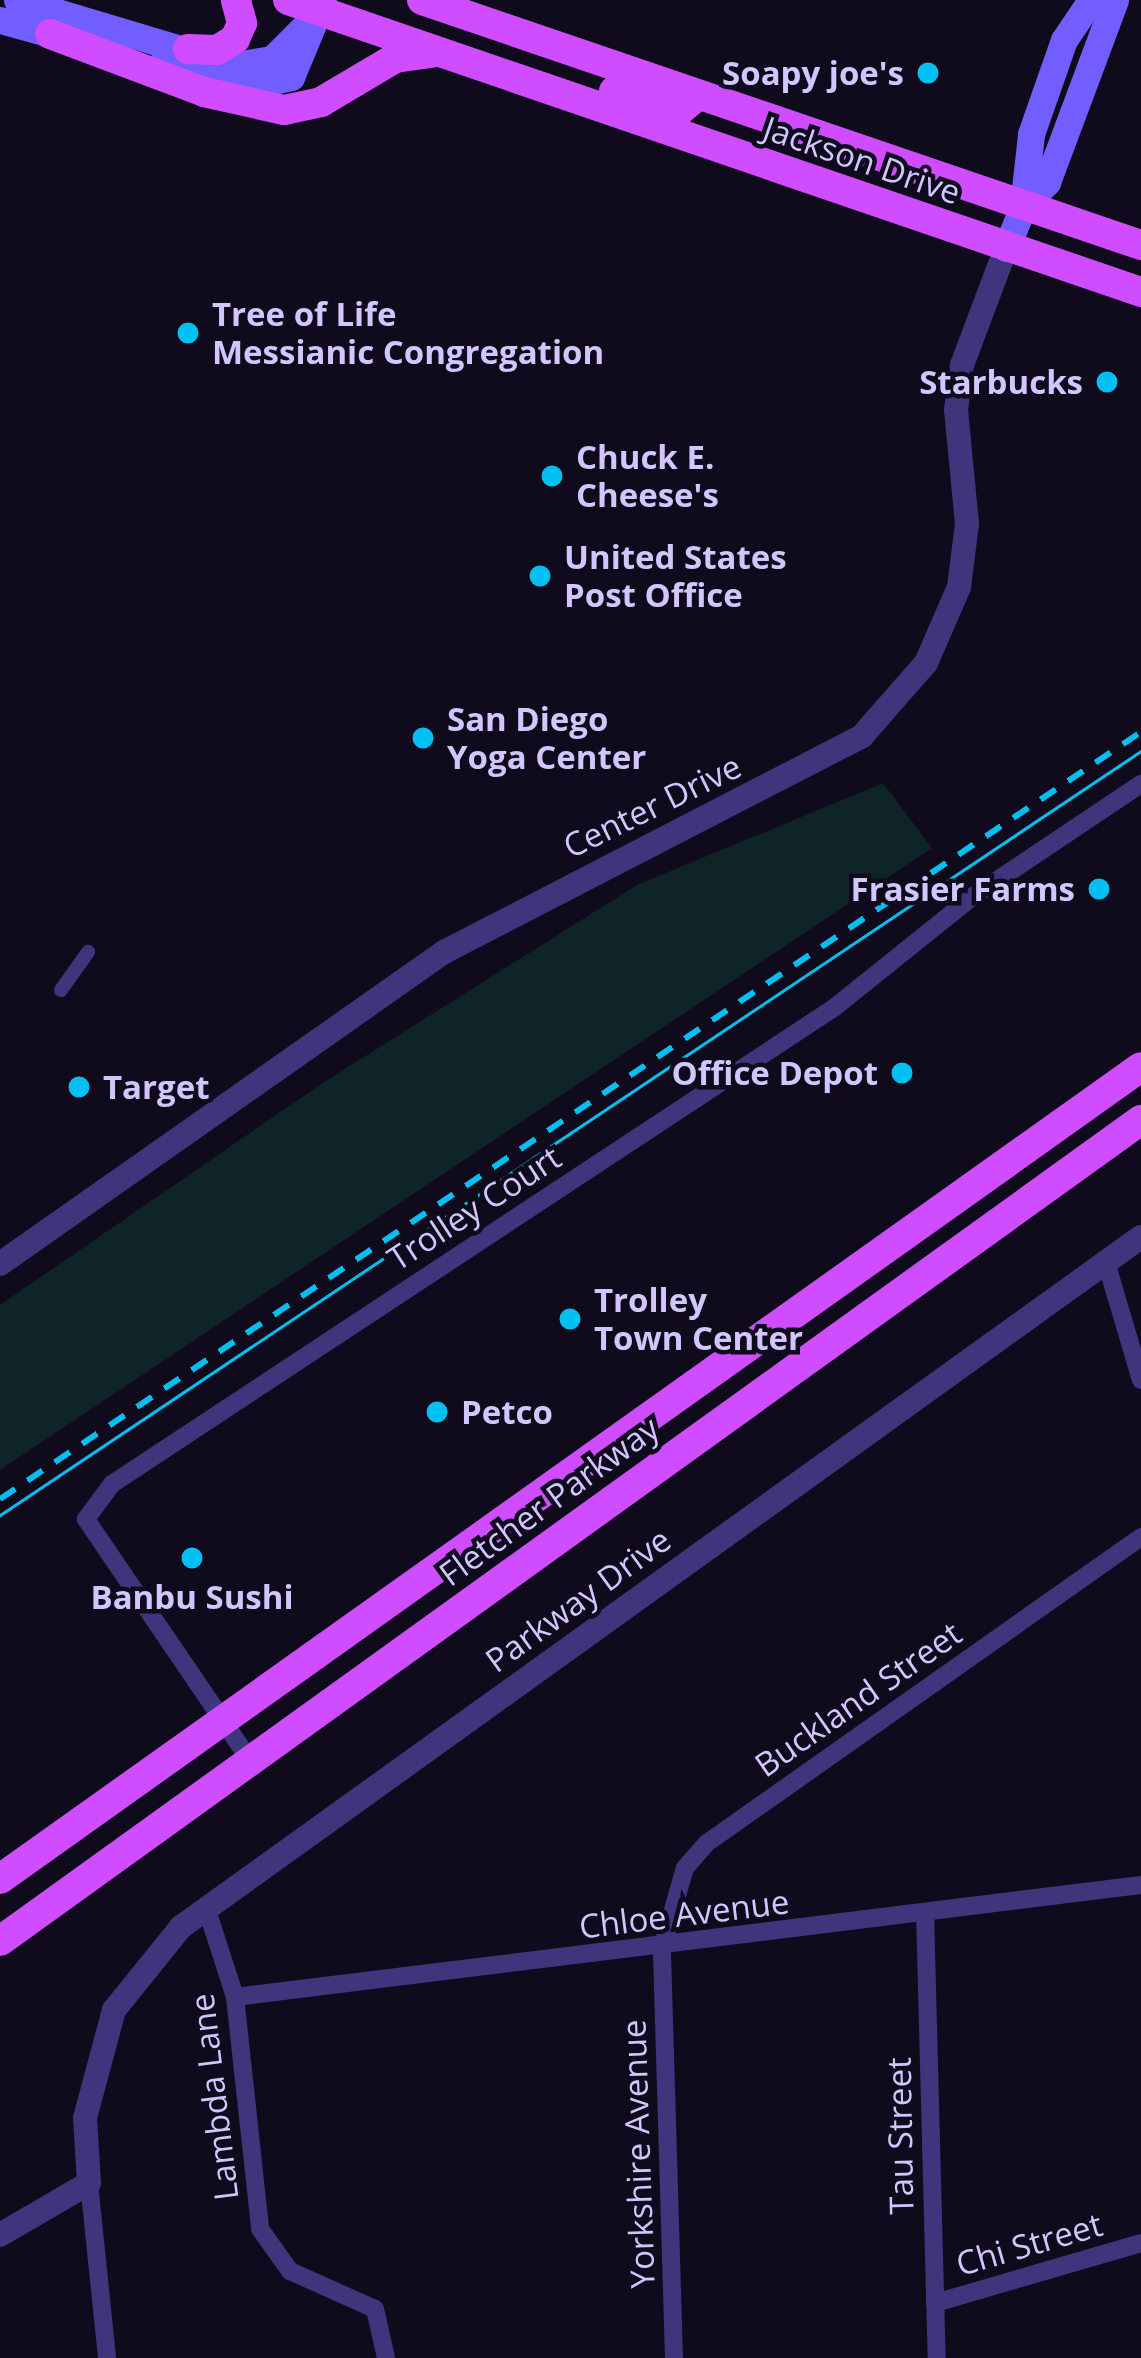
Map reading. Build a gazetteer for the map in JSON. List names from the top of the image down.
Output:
{
  "streets": {
    "main road": ["Jackson Drive", "Center Drive", "Fletcher Parkway"],
    "street": [
      "Trolley Court",
      "Parkway Drive",
      "Buckland Street",
      "Chloe Avenue",
      "Lambda Lane",
      "Tau Street",
      "Yorkshire Avenue",
      "Chi Street"
    ]
  },
  "crossings": [
    ["Jackson Drive", "Center Drive"],
    ["Trolley Court", "Fletcher Parkway"],
    ["Parkway Drive", "Lambda Lane"],
    ["Buckland Street", "Chloe Avenue"],
    ["Buckland Street", "Yorkshire Avenue"],
    ["Chloe Avenue", "Lambda Lane"],
    ["Chloe Avenue", "Tau Street"],
    ["Chloe Avenue", "Yorkshire Avenue"],
    ["Tau Street", "Chi Street"]
  ],
  "places": [
    "Soapy joe's",
    "Tree of Life Messianic Congregation",
    "Starbucks",
    "Chuck E. Cheese's",
    "United States Post Office",
    "San Diego Yoga Center",
    "Frasier Farms",
    "Office Depot",
    "Target",
    "Trolley Town Center",
    "Petco",
    "Banbu Sushi"
  ]
}
